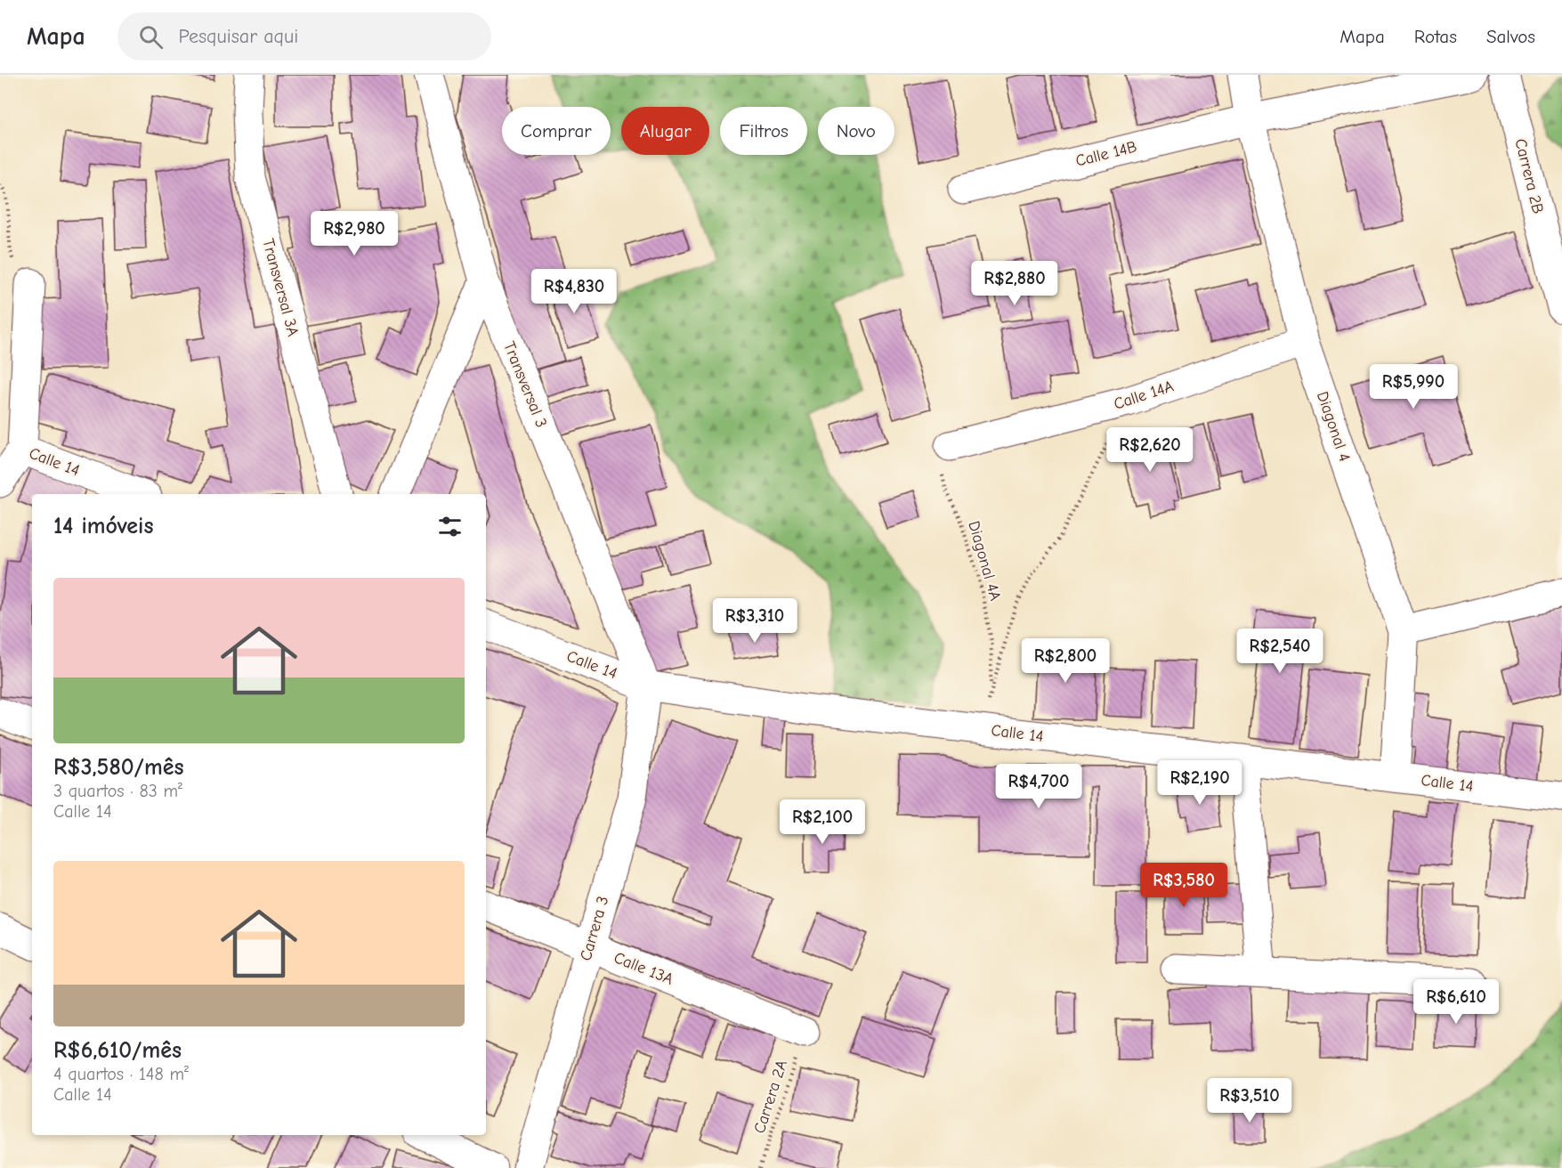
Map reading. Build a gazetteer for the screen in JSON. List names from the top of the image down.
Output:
{
  "streets": {
    "street": [
      "Calle 14B",
      "Carrera 2B",
      "Transversal 3A",
      "Transversal 3",
      "Calle 14A",
      "Diagonal 4",
      "Calle 14",
      "Carrera 3",
      "Calle 13A"
    ],
    "path": ["Diagonal 4A", "Carrera 2A"]
  },
  "crossings": [
    ["Calle 14B", "Diagonal 4"],
    ["Transversal 3", "Calle 14"],
    ["Transversal 3", "Carrera 3"],
    ["Calle 14A", "Diagonal 4"],
    ["Calle 14A", "Diagonal 4A"],
    ["Diagonal 4", "Calle 14"],
    ["Calle 14", "Carrera 3"],
    ["Carrera 3", "Calle 13A"],
    ["Calle 13A", "Carrera 2A"]
  ],
  "page": {
    "header": "Mapa",
    "search": "Pesquisar aqui",
    "nav": ["Mapa", "Rotas", "Salvos"],
    "chip": [
      "Comprar",
      "Alugar",
      "Filtros",
      "Novo"
    ],
    "price": [
      "R$2,980",
      "R$2,880",
      "R$4,830",
      "R$5,990",
      "R$2,620",
      "R$3,310",
      "R$2,540",
      "R$2,800",
      "R$2,190",
      "R$4,700",
      "R$2,100",
      "R$3,580",
      "R$6,610",
      "R$3,510"
    ],
    "heading": "14 imóveis",
    "list": [
      {
        "name": "R$3,580/mês",
        "note": "3 quartos · 83 m² · Calle 14"
      },
      {
        "name": "R$6,610/mês",
        "note": "4 quartos · 148 m² · Calle 14"
      }
    ]
  }
}
